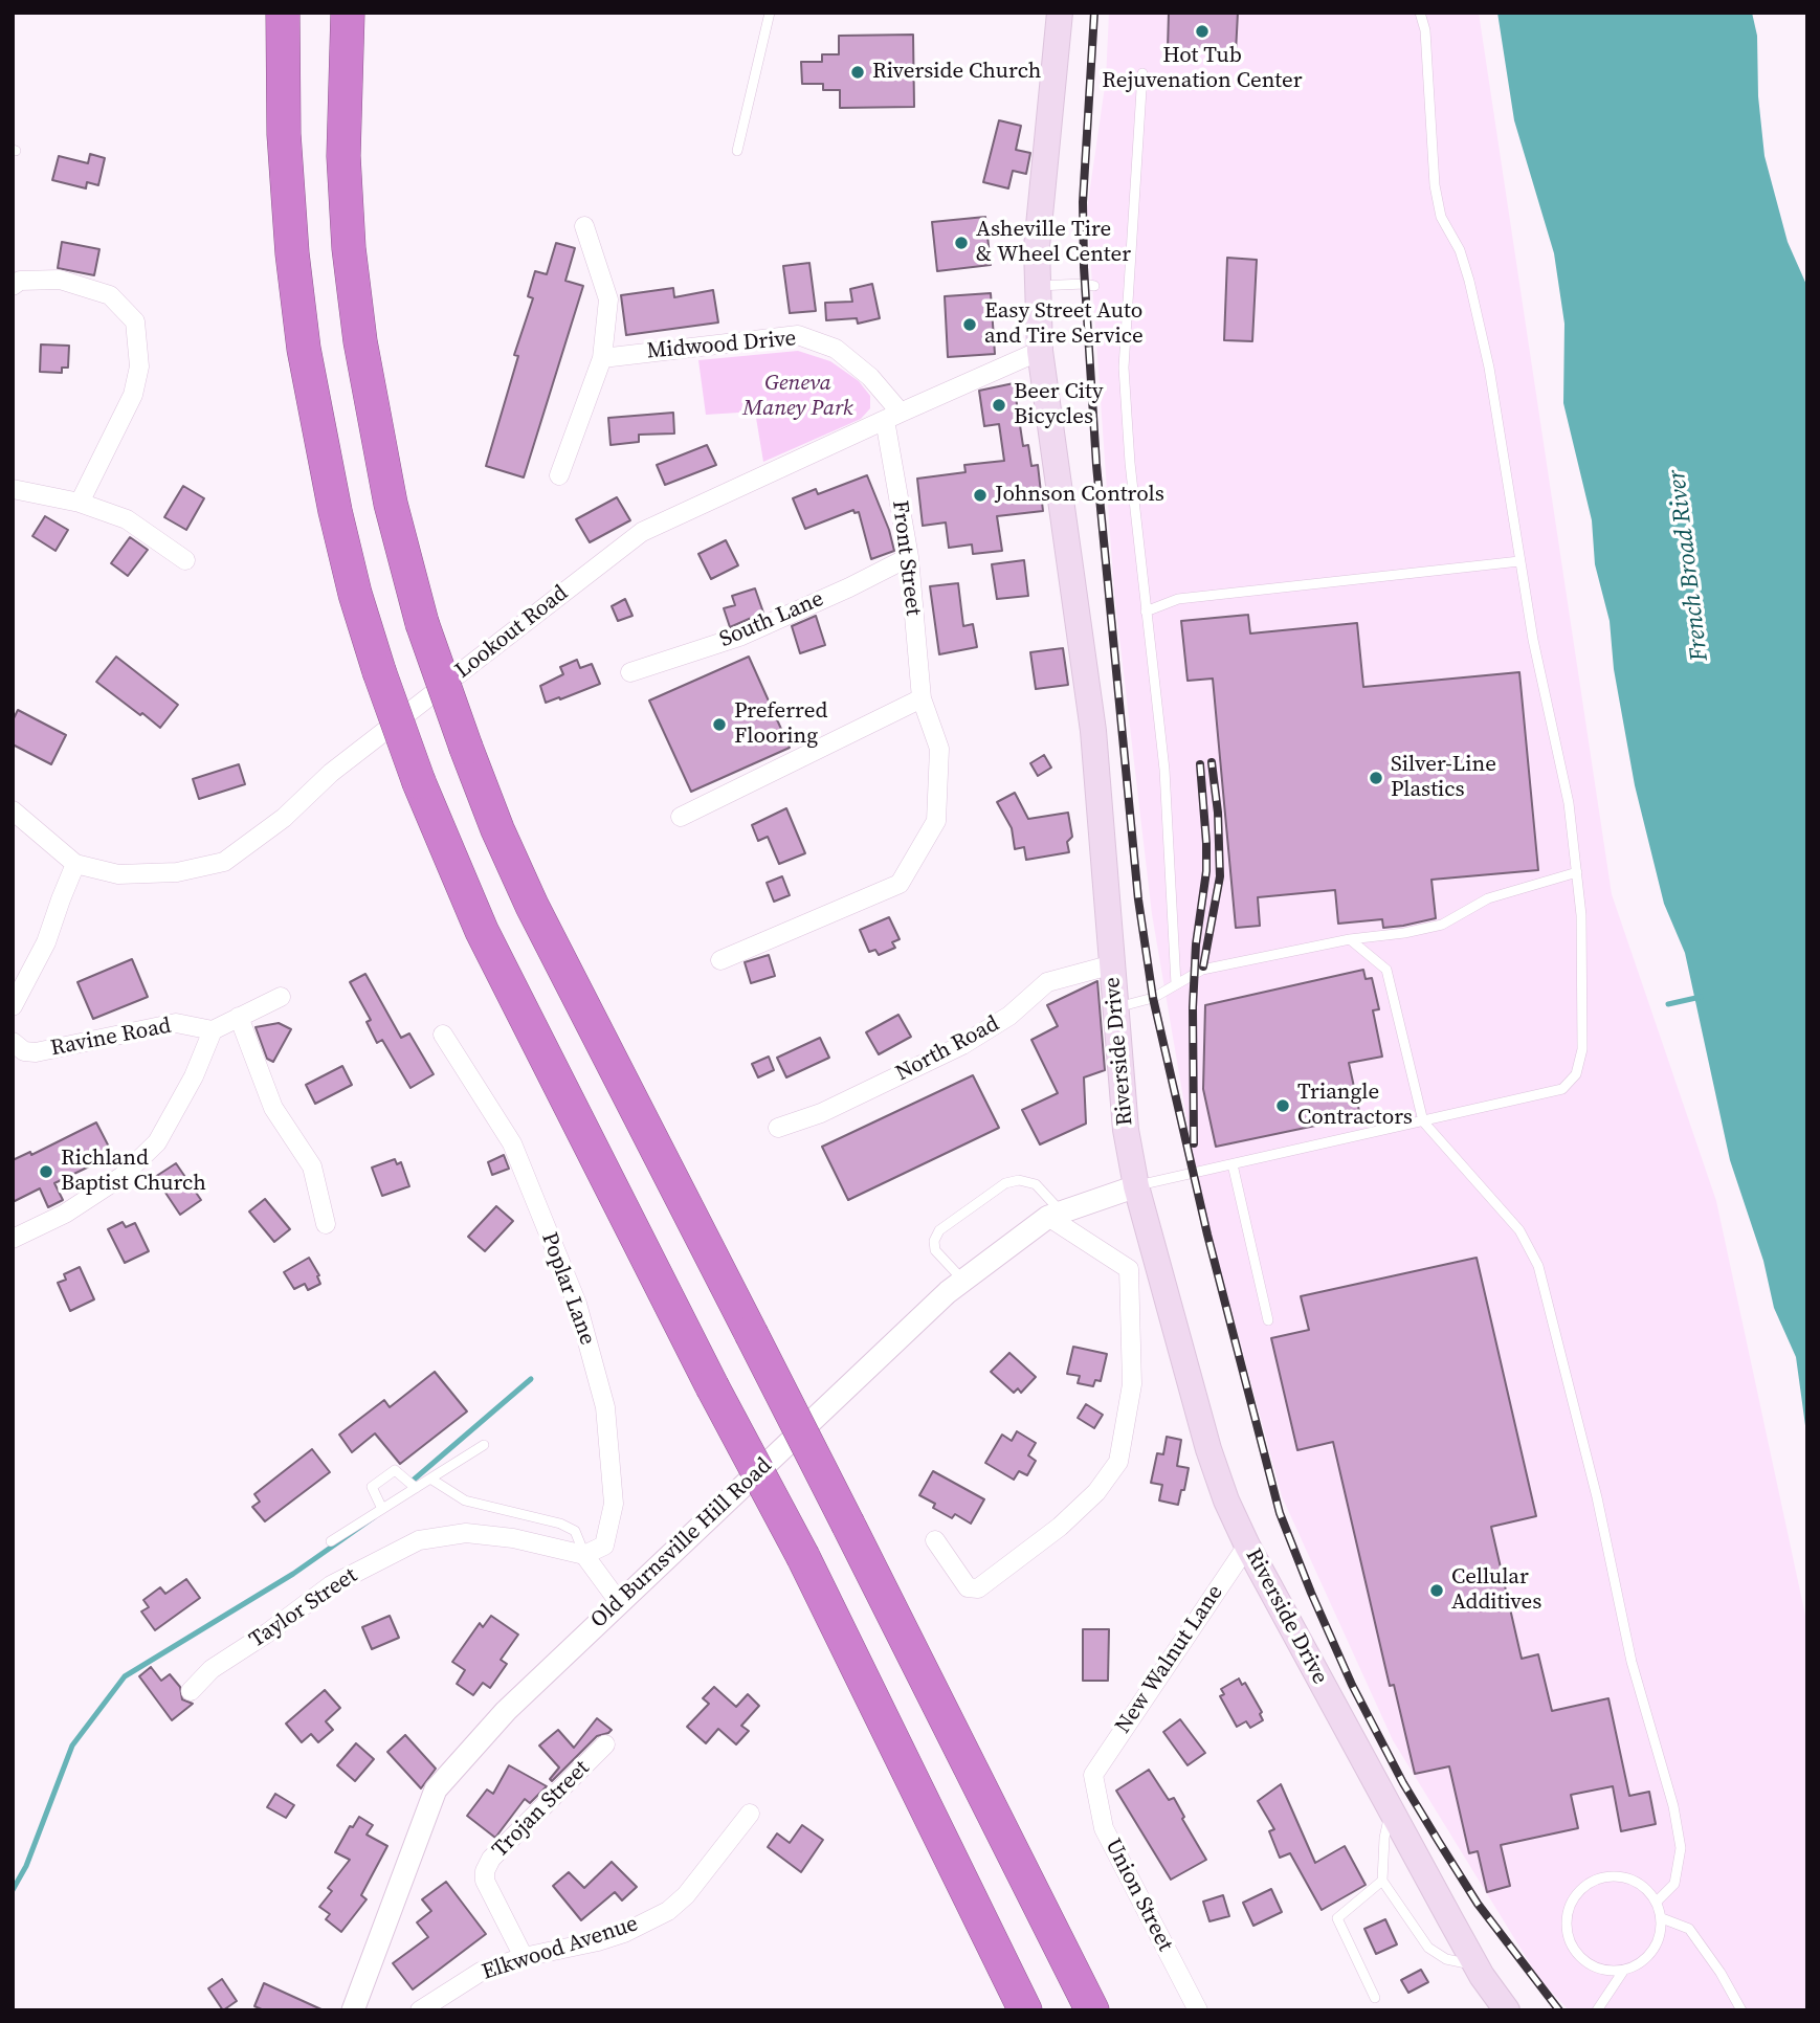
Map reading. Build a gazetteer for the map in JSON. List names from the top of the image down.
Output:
{
  "streets": {
    "main road": ["Riverside Drive"],
    "street": [
      "Midwood Drive",
      "Front Street",
      "South Lane",
      "Lookout Road",
      "Ravine Road",
      "North Road",
      "Poplar Lane",
      "Old Burnsville Hill Road",
      "Taylor Street",
      "New Walnut Lane",
      "Trojan Street",
      "Union Street",
      "Elkwood Avenue"
    ]
  },
  "crossings": [
    ["Midwood Drive", "Front Street"],
    ["Midwood Drive", "Lookout Road"],
    ["Front Street", "South Lane"],
    ["Front Street", "Lookout Road"],
    ["Lookout Road", "Riverside Drive"],
    ["North Road", "Riverside Drive"],
    ["Riverside Drive", "Old Burnsville Hill Road"],
    ["Riverside Drive", "New Walnut Lane"],
    ["Poplar Lane", "Taylor Street"],
    ["New Walnut Lane", "Union Street"],
    ["Trojan Street", "Elkwood Avenue"]
  ],
  "water": ["French Broad River"],
  "parks": ["Geneva Maney Park"],
  "places": [
    "Hot Tub Rejuvenation Center",
    "Riverside Church",
    "Asheville Tire & Wheel Center",
    "Easy Street Auto and Tire Service",
    "Beer City Bicycles",
    "Johnson Controls",
    "Preferred Flooring",
    "Silver-Line Plastics",
    "Triangle Contractors",
    "Richland Baptist Church",
    "Cellular Additives"
  ]
}
